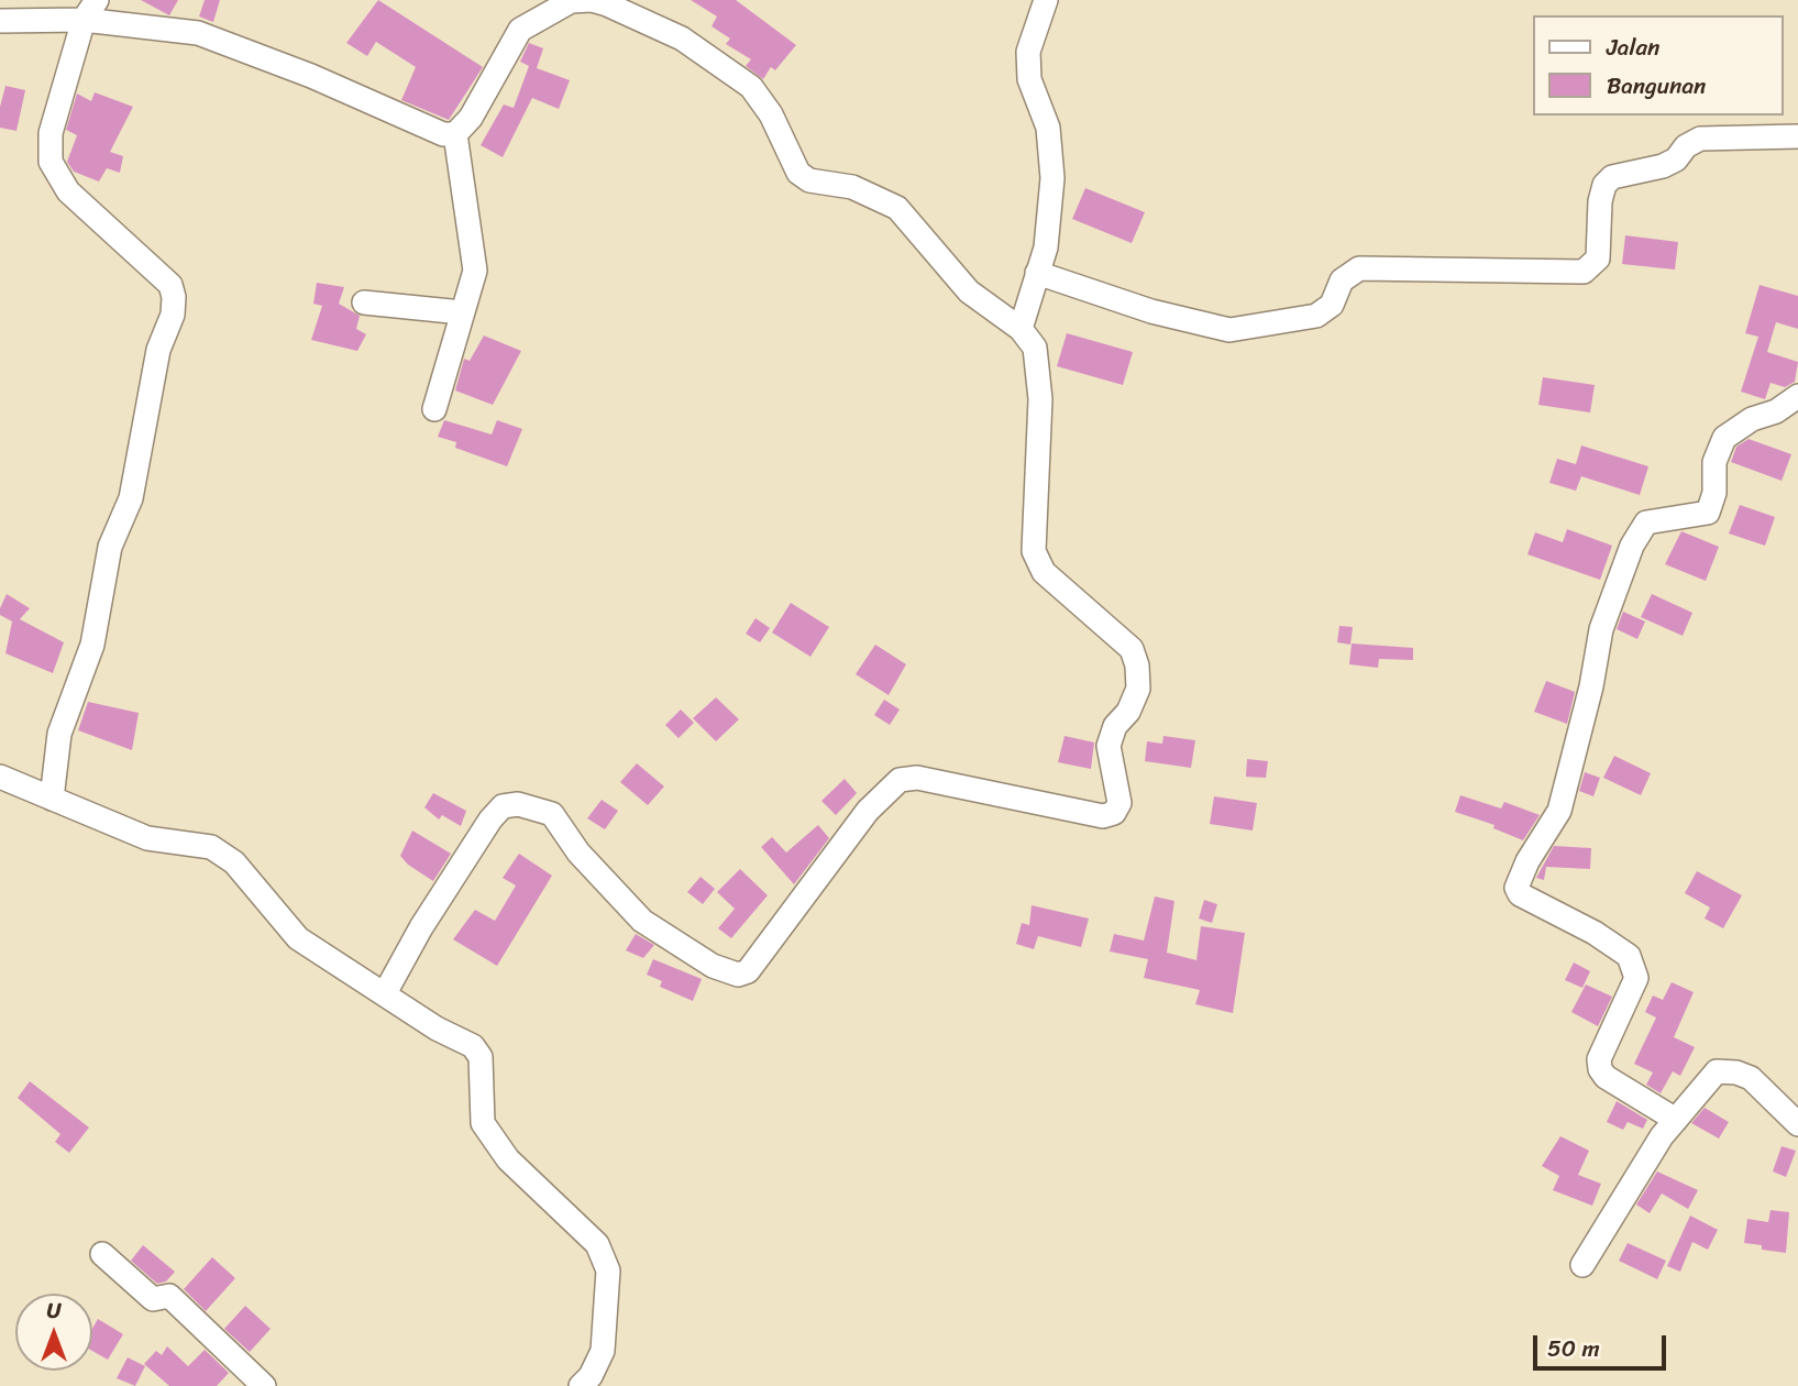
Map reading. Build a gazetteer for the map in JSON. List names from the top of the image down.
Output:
{
  "legend": ["Jalan", "Bangunan"],
  "scale_bar": "50 m",
  "north": "top"
}
